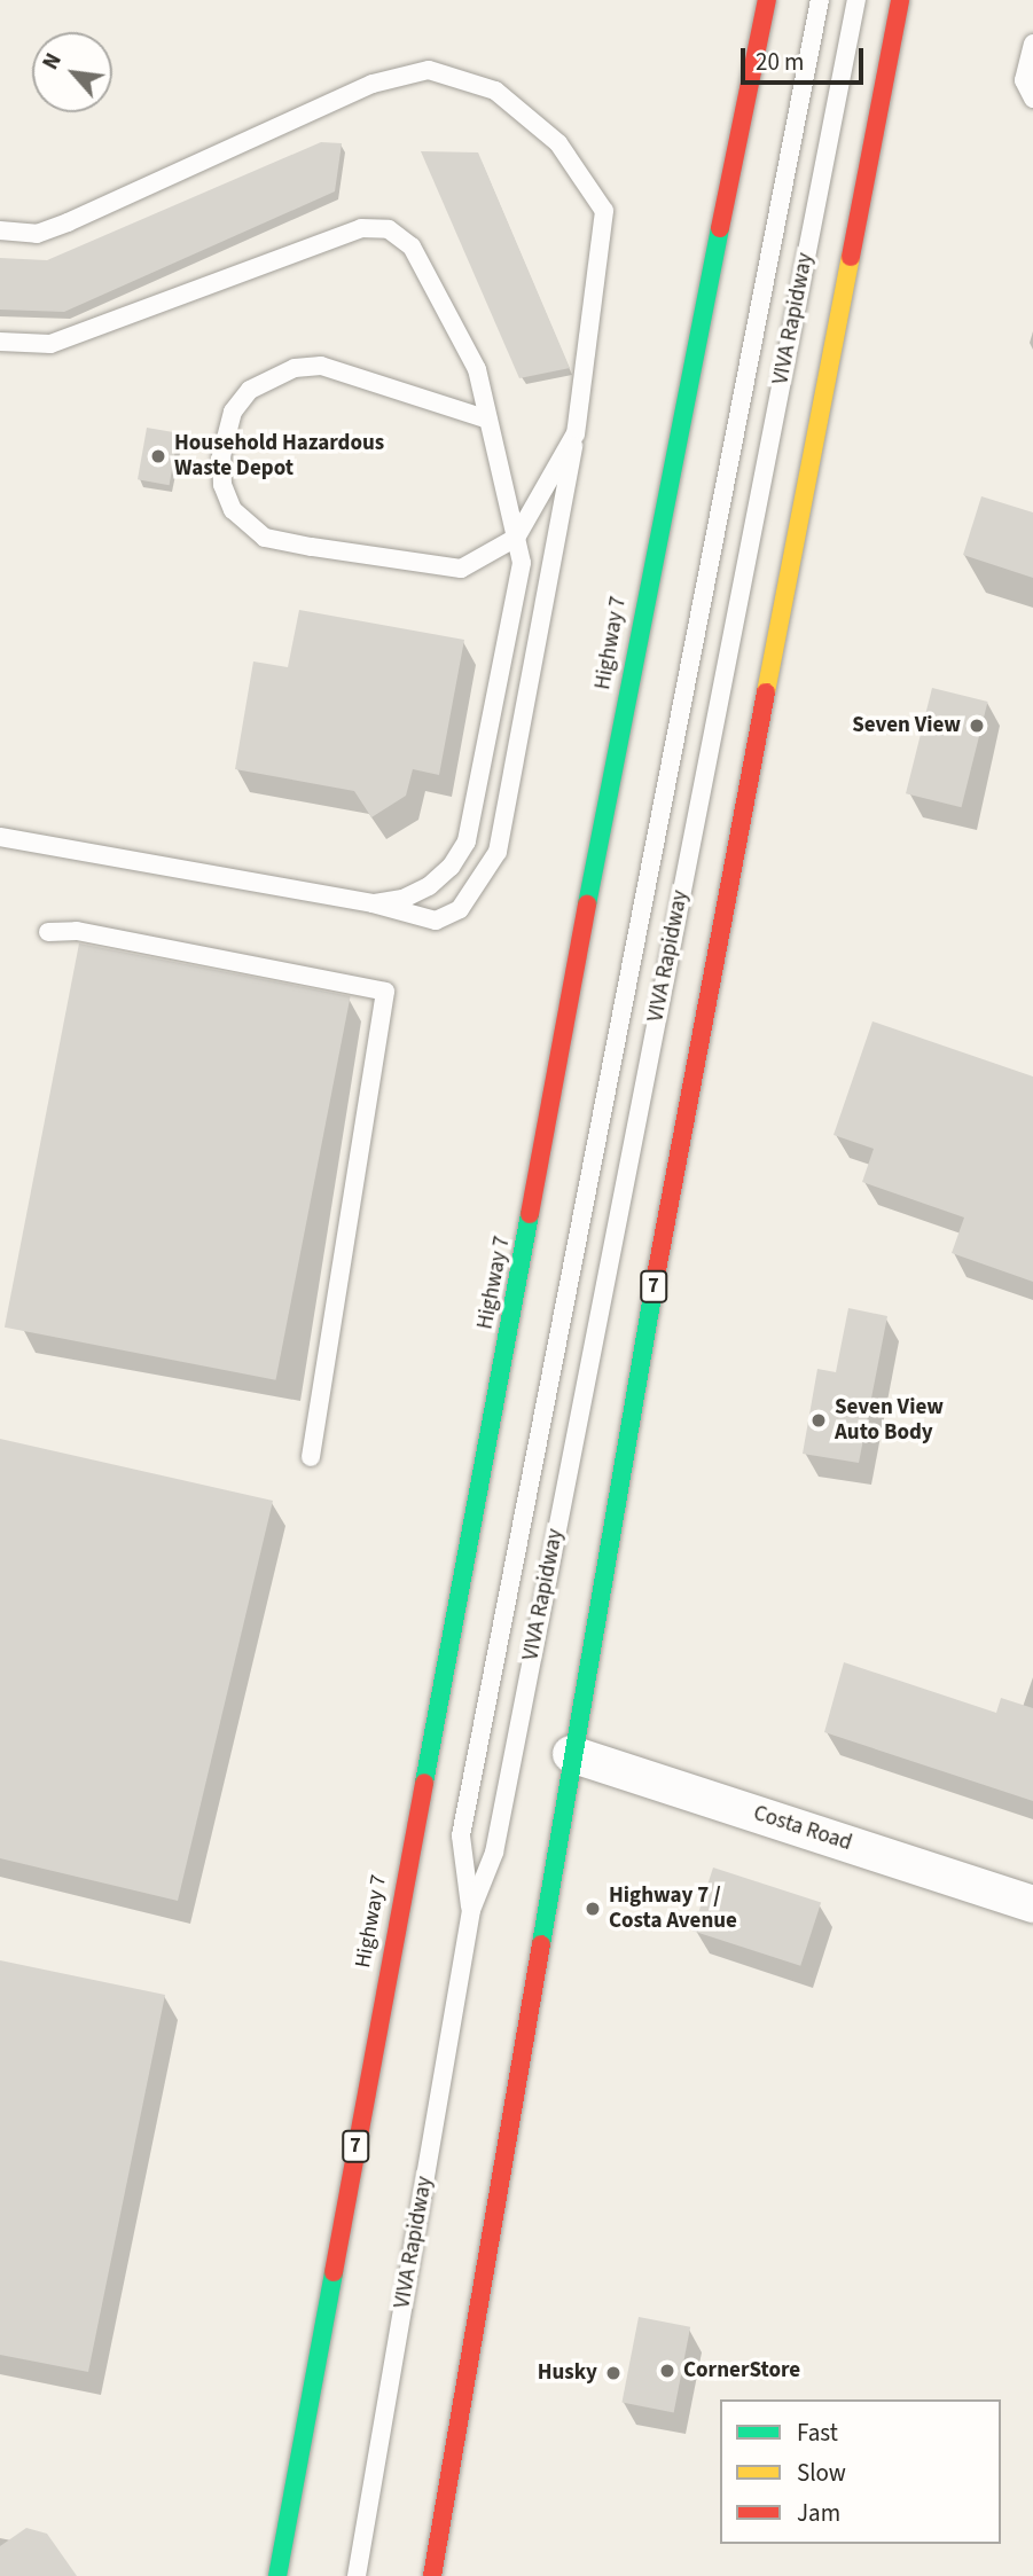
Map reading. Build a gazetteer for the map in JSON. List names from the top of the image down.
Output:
{
  "streets": {
    "main road": ["Highway 7", "7"],
    "street": ["Costa Road"],
    "lane": ["VIVA Rapidway"]
  },
  "crossings": [
    ["7", "Costa Road"]
  ],
  "places": [
    "Household Hazardous Waste Depot",
    "Seven View",
    "Seven View Auto Body",
    "Highway 7 / Costa Avenue",
    "CornerStore",
    "Husky"
  ],
  "legend": ["Fast", "Slow", "Jam"],
  "scale_bar": "20 m",
  "north": "top left"
}
